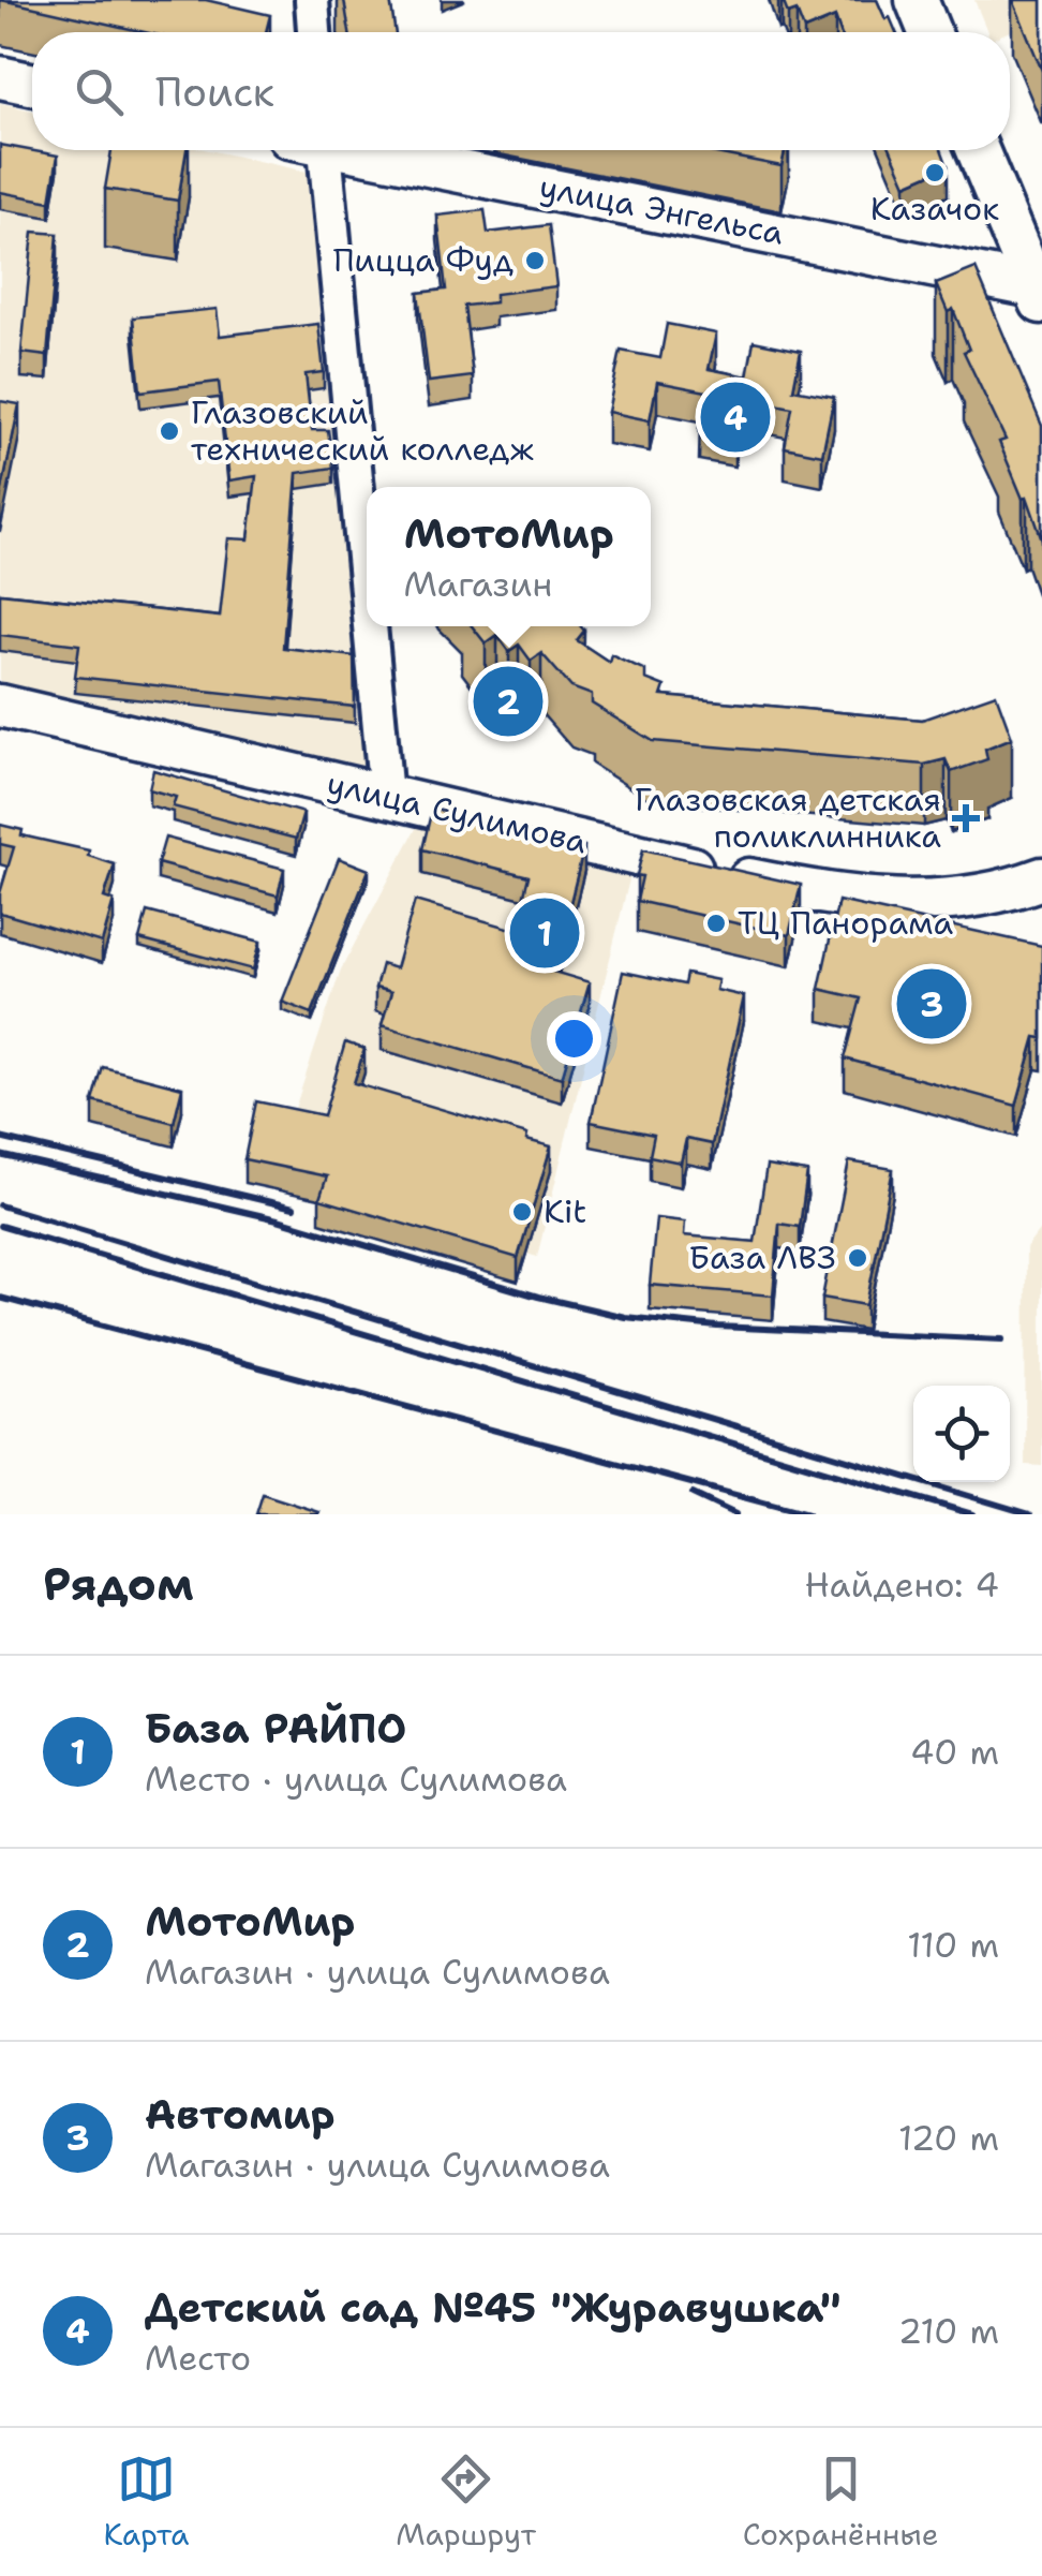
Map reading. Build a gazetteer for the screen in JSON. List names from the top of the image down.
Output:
{
  "streets": {
    "main road": ["улица Энгельса", "улица Сулимова"]
  },
  "places": {
    "other": [
      "Казачок",
      "Пицца Фуд",
      "Глазовский технический колледж",
      "ТЦ Панорама",
      "Kit",
      "База ЛВЗ"
    ],
    "health": ["Глазовская детская поликлинника"]
  },
  "page": {
    "search": "Поиск",
    "pins": [
      "4",
      "2",
      "1",
      "3"
    ],
    "popup": ["МотоМир", "Магазин"],
    "heading": ["Рядом", "Найдено: 4"],
    "list": [
      {
        "mark": "1",
        "name": "База РАЙПО",
        "note": "Место · улица Сулимова",
        "value": "40 m"
      },
      {
        "mark": "2",
        "name": "МотоМир",
        "note": "Магазин · улица Сулимова",
        "value": "110 m"
      },
      {
        "mark": "3",
        "name": "Автомир",
        "note": "Магазин · улица Сулимова",
        "value": "120 m"
      },
      {
        "mark": "4",
        "name": "Детский сад №45 \"Журавушка\"",
        "note": "Место",
        "value": "210 m"
      }
    ],
    "nav": ["Карта", "Маршрут", "Сохранённые"]
  }
}
